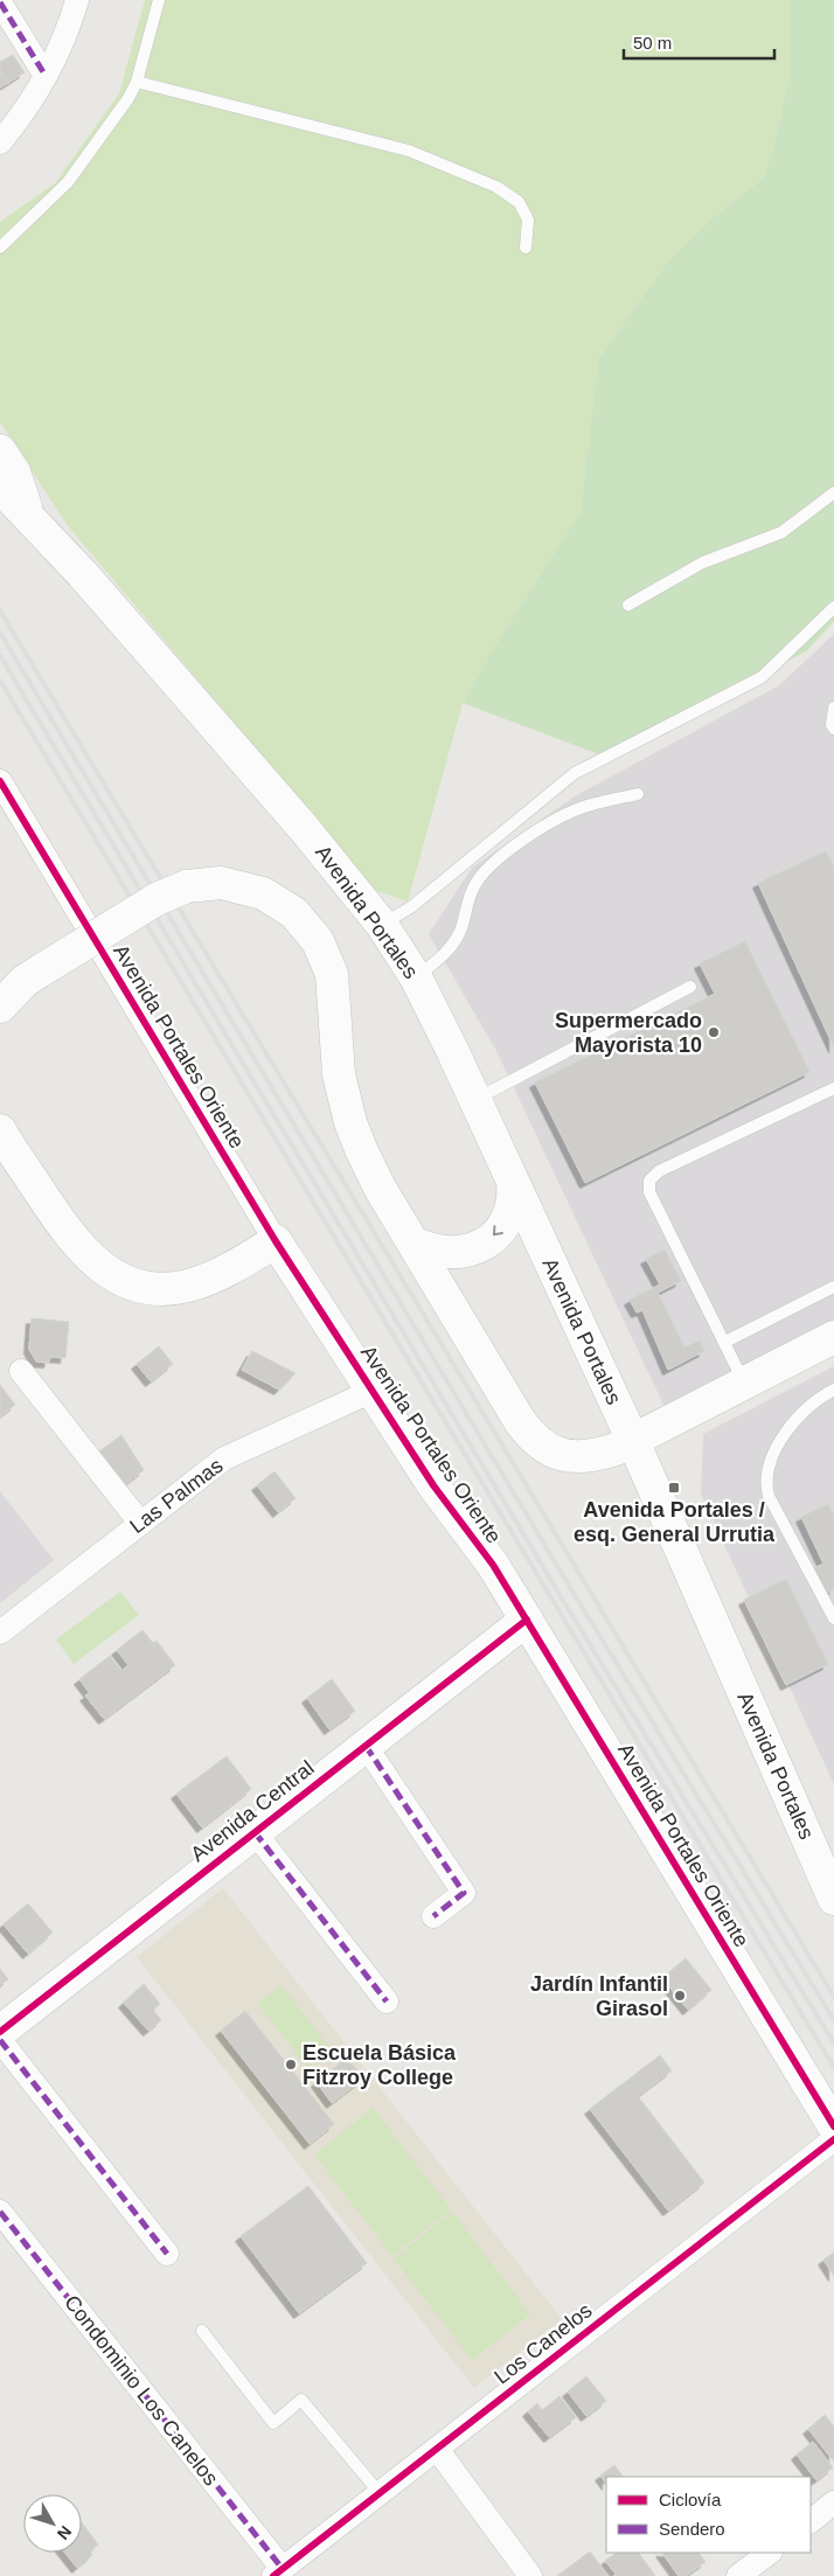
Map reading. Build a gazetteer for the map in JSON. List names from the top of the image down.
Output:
{
  "streets": {
    "street": [
      "Avenida Portales",
      "Avenida Portales Oriente",
      "Las Palmas",
      "Avenida Central",
      "Los Canelos",
      "Condominio Los Canelos"
    ]
  },
  "crossings": [
    ["Avenida Portales Oriente", "Las Palmas"],
    ["Avenida Portales Oriente", "Avenida Central"],
    ["Los Canelos", "Condominio Los Canelos"]
  ],
  "places": {
    "other": ["Supermercado Mayorista 10", "Jardín Infantil Girasol", "Escuela Básica Fitzroy College"],
    "transit": ["Avenida Portales / esq. General Urrutia"]
  },
  "legend": ["Ciclovía", "Sendero"],
  "scale_bar": "50 m",
  "north": "bottom right"
}
